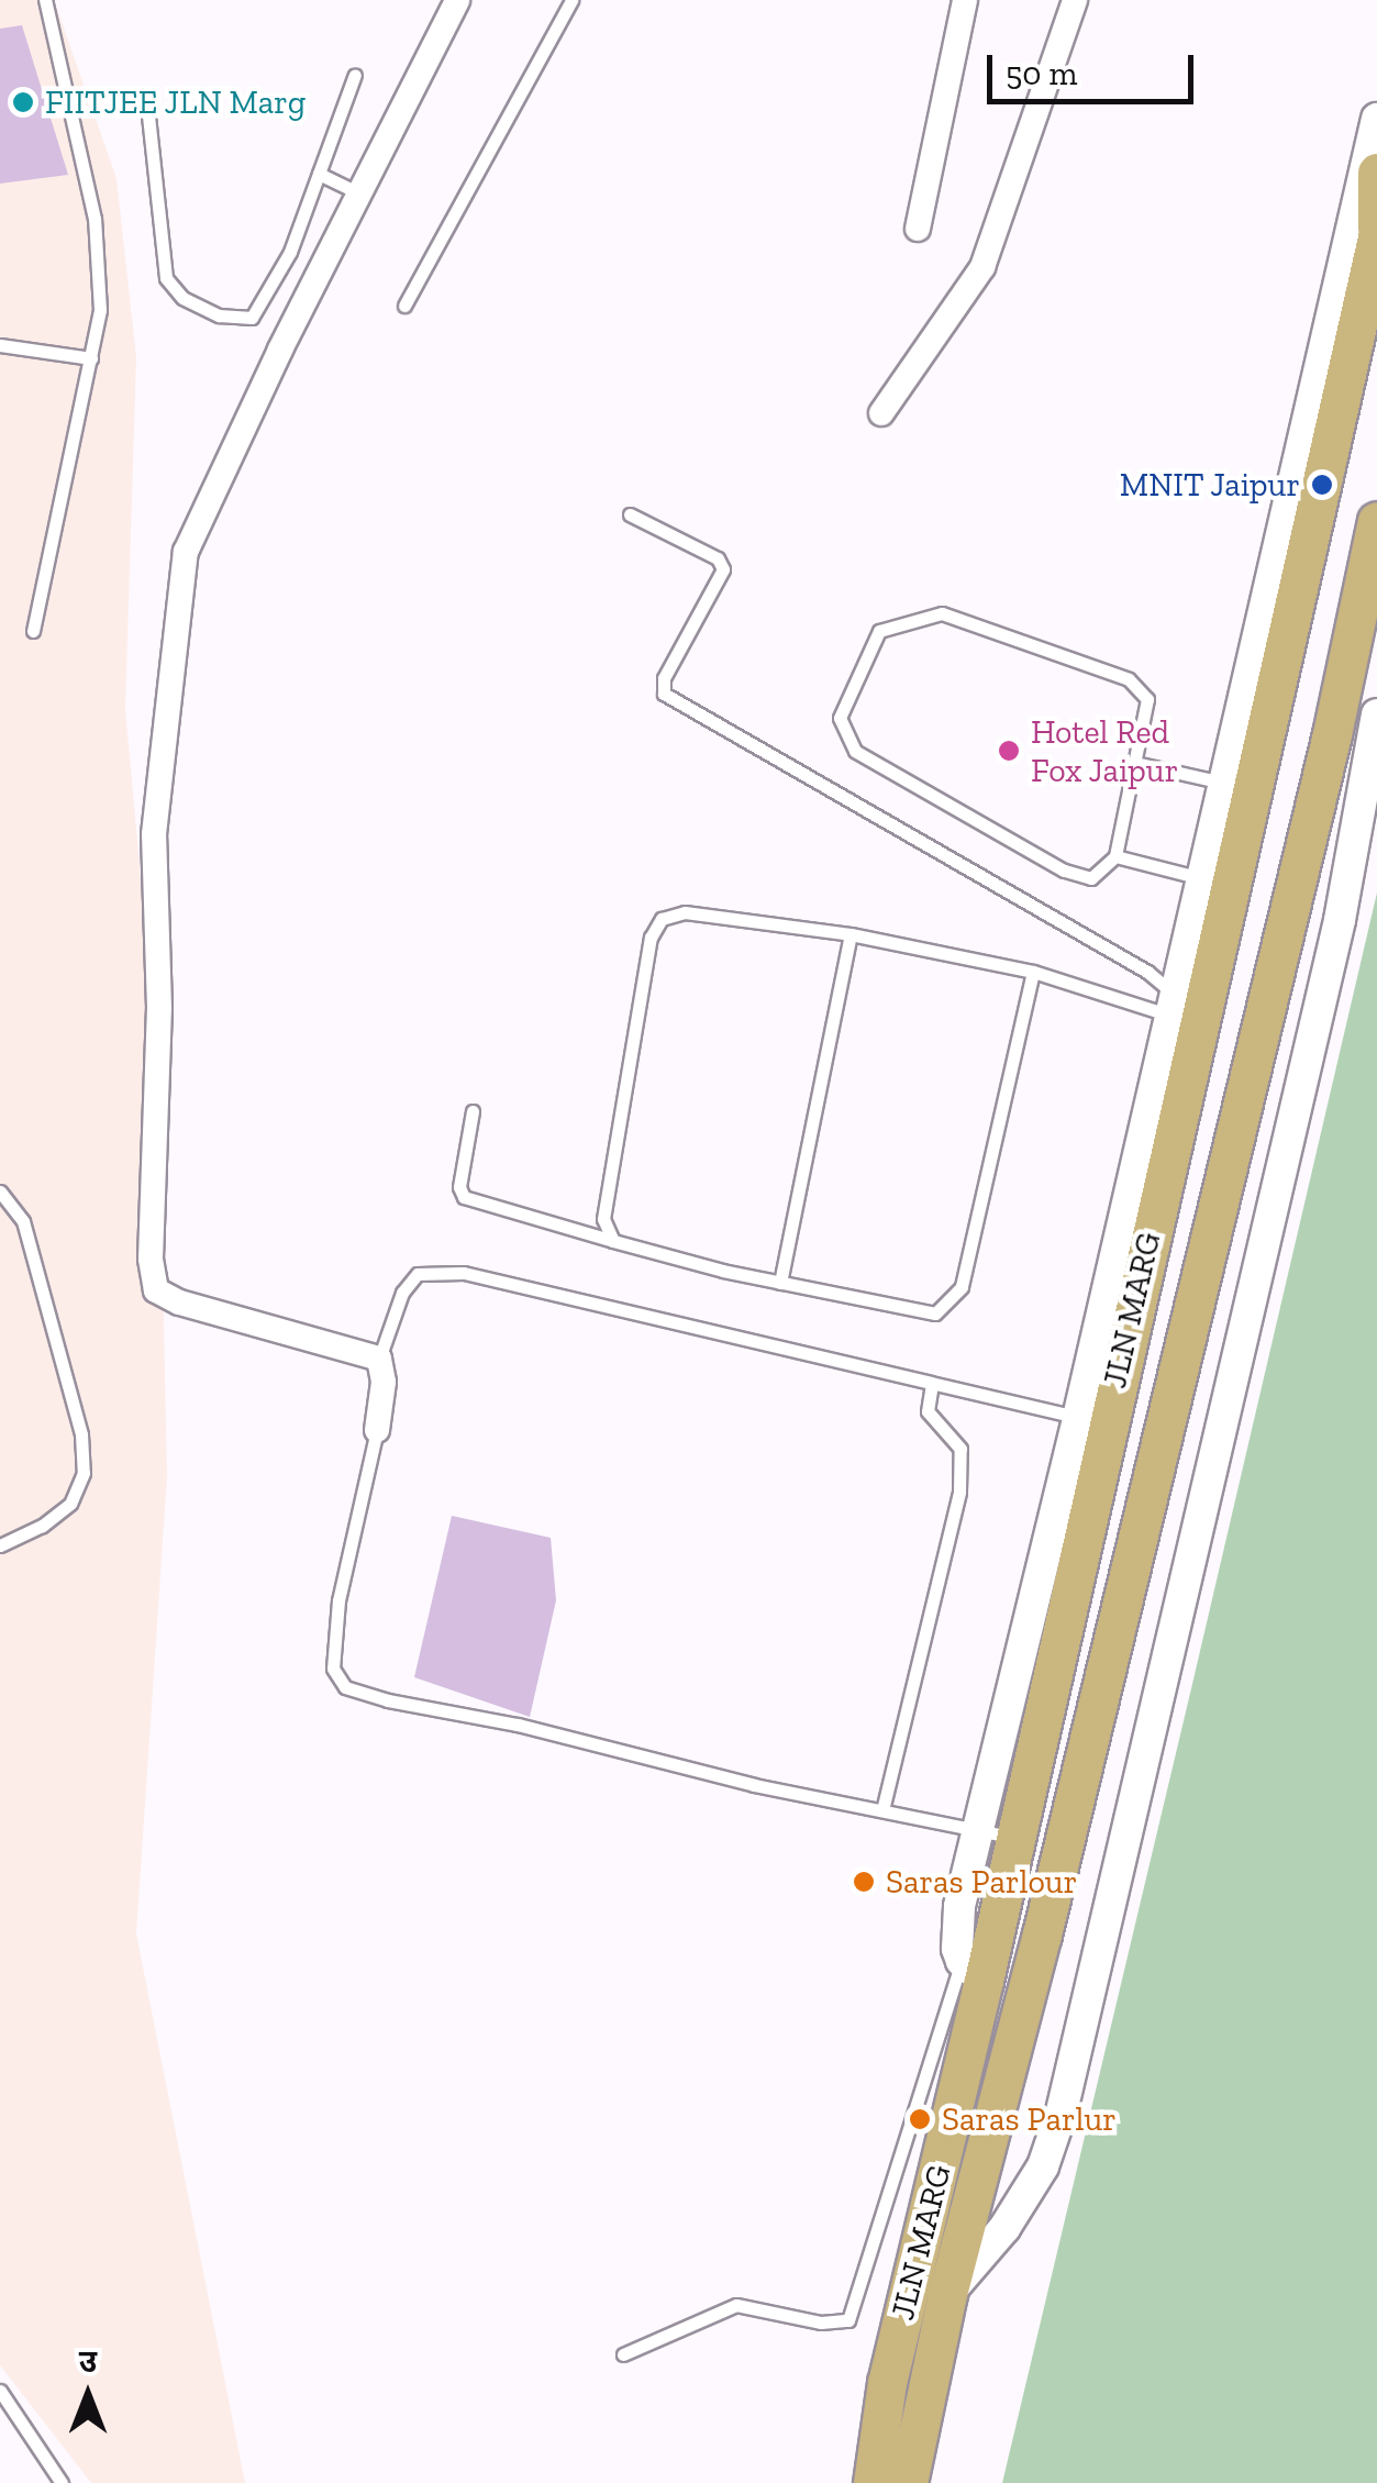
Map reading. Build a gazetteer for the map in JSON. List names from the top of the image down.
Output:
{
  "streets": {
    "main road": ["JLN MARG"]
  },
  "places": [
    "FIITJEE JLN Marg",
    "MNIT Jaipur",
    "Hotel Red Fox Jaipur",
    "Saras Parlour",
    "Saras Parlur"
  ],
  "scale_bar": "50 m",
  "north": "top"
}
